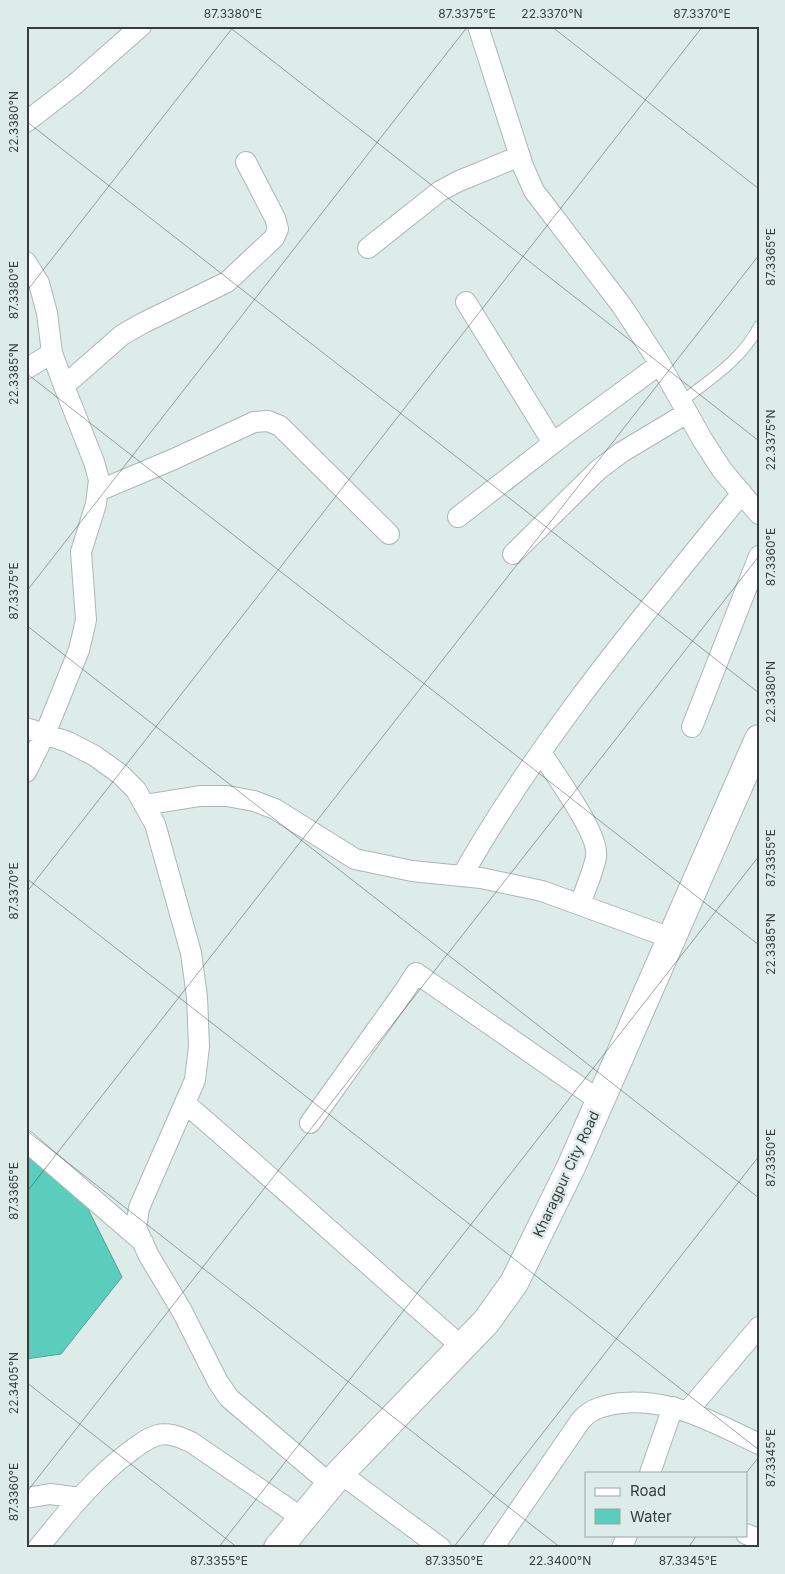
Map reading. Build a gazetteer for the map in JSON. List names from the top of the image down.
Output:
{
  "streets": {
    "main road": ["Kharagpur City Road"]
  },
  "legend": ["Road", "Water"],
  "coordinates": [
    "87.3380°E",
    "87.3375°E",
    "22.3370°N",
    "87.3370°E",
    "22.3380°N",
    "87.3365°E",
    "22.3385°N",
    "22.3375°N",
    "87.3360°E",
    "87.3355°E",
    "87.3350°E",
    "22.3405°N",
    "87.3345°E",
    "22.3400°N"
  ]
}
